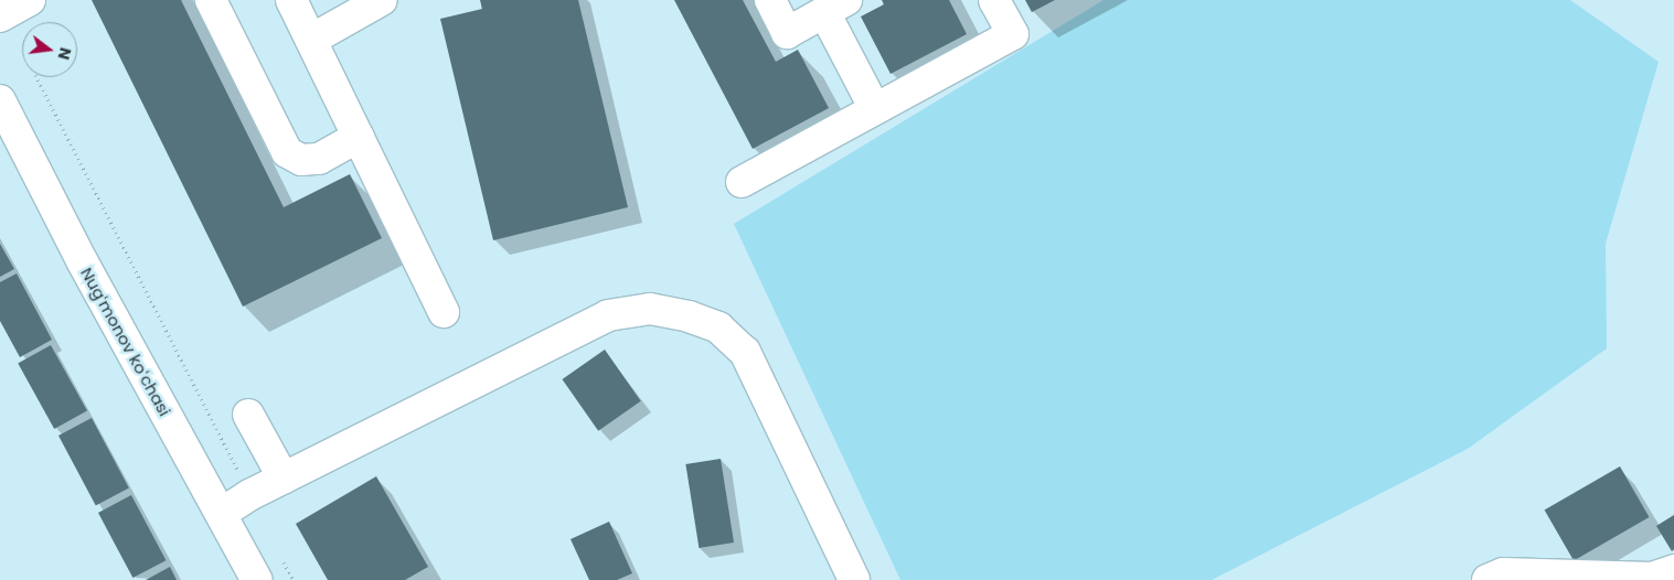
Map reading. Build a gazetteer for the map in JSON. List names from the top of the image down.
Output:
{
  "streets": {
    "street": ["Nugʻmonov koʻchasi"]
  },
  "north": "right"
}
